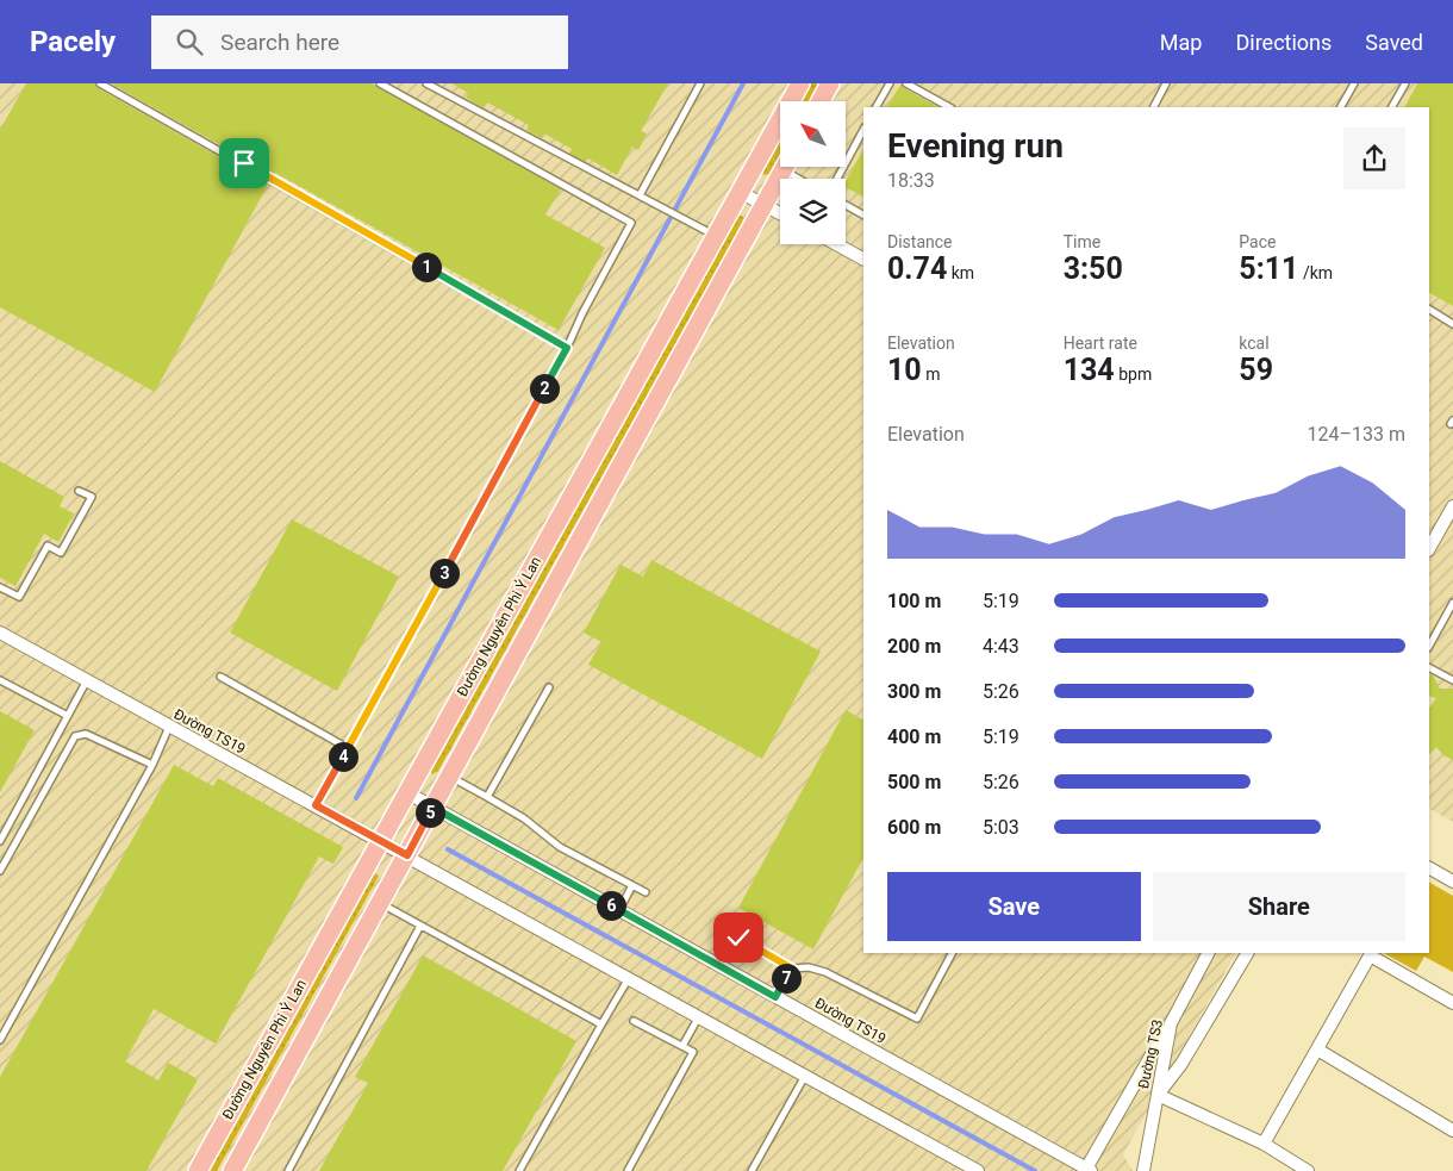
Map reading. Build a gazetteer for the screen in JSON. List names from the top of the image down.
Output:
{
  "streets": {
    "main road": ["Đường Nguyên Phi Ỷ Lan"],
    "street": ["Đường TS19", "Đường TS3"]
  },
  "crossings": [
    ["Đường Nguyên Phi Ỷ Lan", "Đường TS19"]
  ],
  "north": "top left",
  "page": {
    "header": "Pacely",
    "search": "Search here",
    "nav": ["Map", "Directions", "Saved"],
    "heading": ["Evening run", "18:33"],
    "stats": [
      ["Distance", "0.74 km"],
      ["Time", "3:50"],
      ["Pace", "5:11 /km"],
      ["Elevation", "10 m"],
      ["Heart rate", "134 bpm"],
      ["kcal", "59"]
    ],
    "pins": [
      "1",
      "2",
      "3",
      "4",
      "5",
      "6",
      "7"
    ],
    "chart": ["Elevation", "124–133 m"],
    "list": [
      {
        "name": "100 m",
        "note": "5:19"
      },
      {
        "name": "200 m",
        "note": "4:43"
      },
      {
        "name": "300 m",
        "note": "5:26"
      },
      {
        "name": "400 m",
        "note": "5:19"
      },
      {
        "name": "500 m",
        "note": "5:26"
      },
      {
        "name": "600 m",
        "note": "5:03"
      }
    ],
    "buttons": ["Save", "Share"]
  }
}
